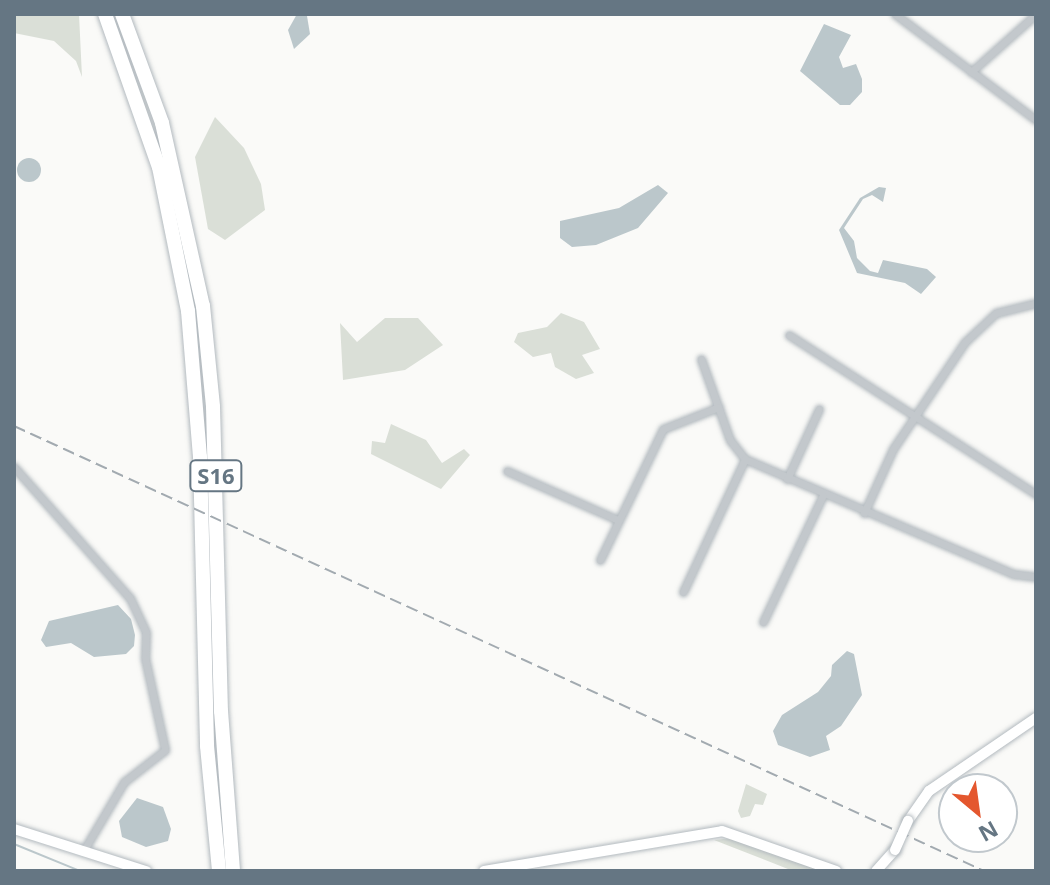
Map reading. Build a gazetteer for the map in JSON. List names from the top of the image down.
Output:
{
  "streets": {
    "highway": ["S16"]
  },
  "north": "bottom right"
}
